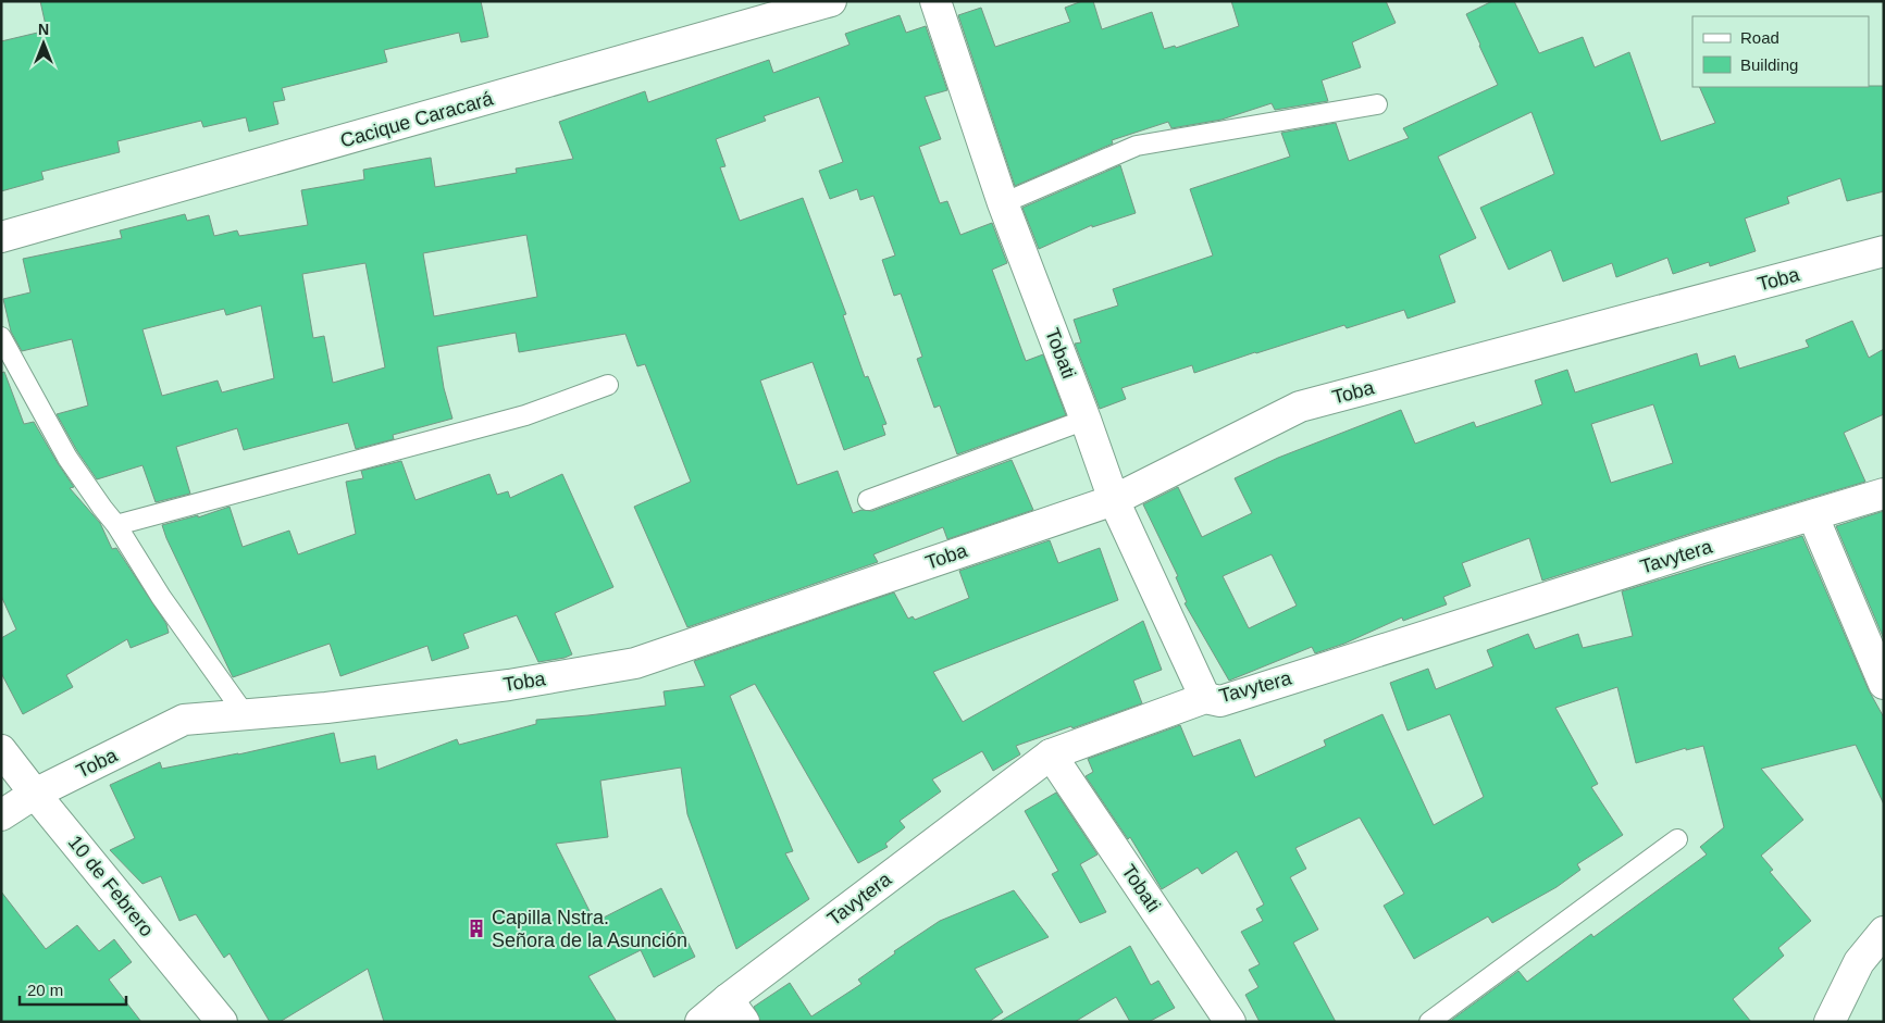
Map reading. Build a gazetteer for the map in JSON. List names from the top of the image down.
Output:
{
  "streets": {
    "street": [
      "Cacique Caracará",
      "Toba",
      "Tobati",
      "Tavytera",
      "10 de Febrero"
    ]
  },
  "crossings": [
    ["Toba", "Tobati"],
    ["Toba", "10 de Febrero"],
    ["Tobati", "Tavytera"]
  ],
  "places": {
    "building": ["Capilla Nstra. Señora de la Asunción"]
  },
  "legend": ["Road", "Building"],
  "scale_bar": "20 m",
  "north": "top"
}
